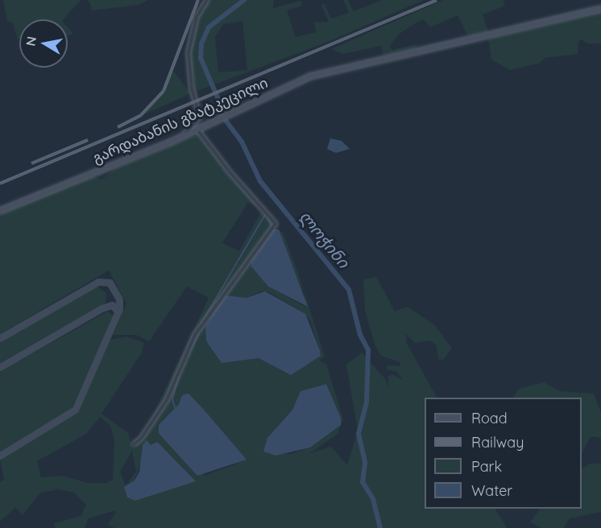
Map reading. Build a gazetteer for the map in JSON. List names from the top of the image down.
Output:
{
  "streets": {
    "main road": ["გარდაბანის გზატკეცილი"]
  },
  "water": ["ლოჭინი"],
  "legend": [
    "Road",
    "Railway",
    "Park",
    "Water"
  ],
  "north": "left"
}
